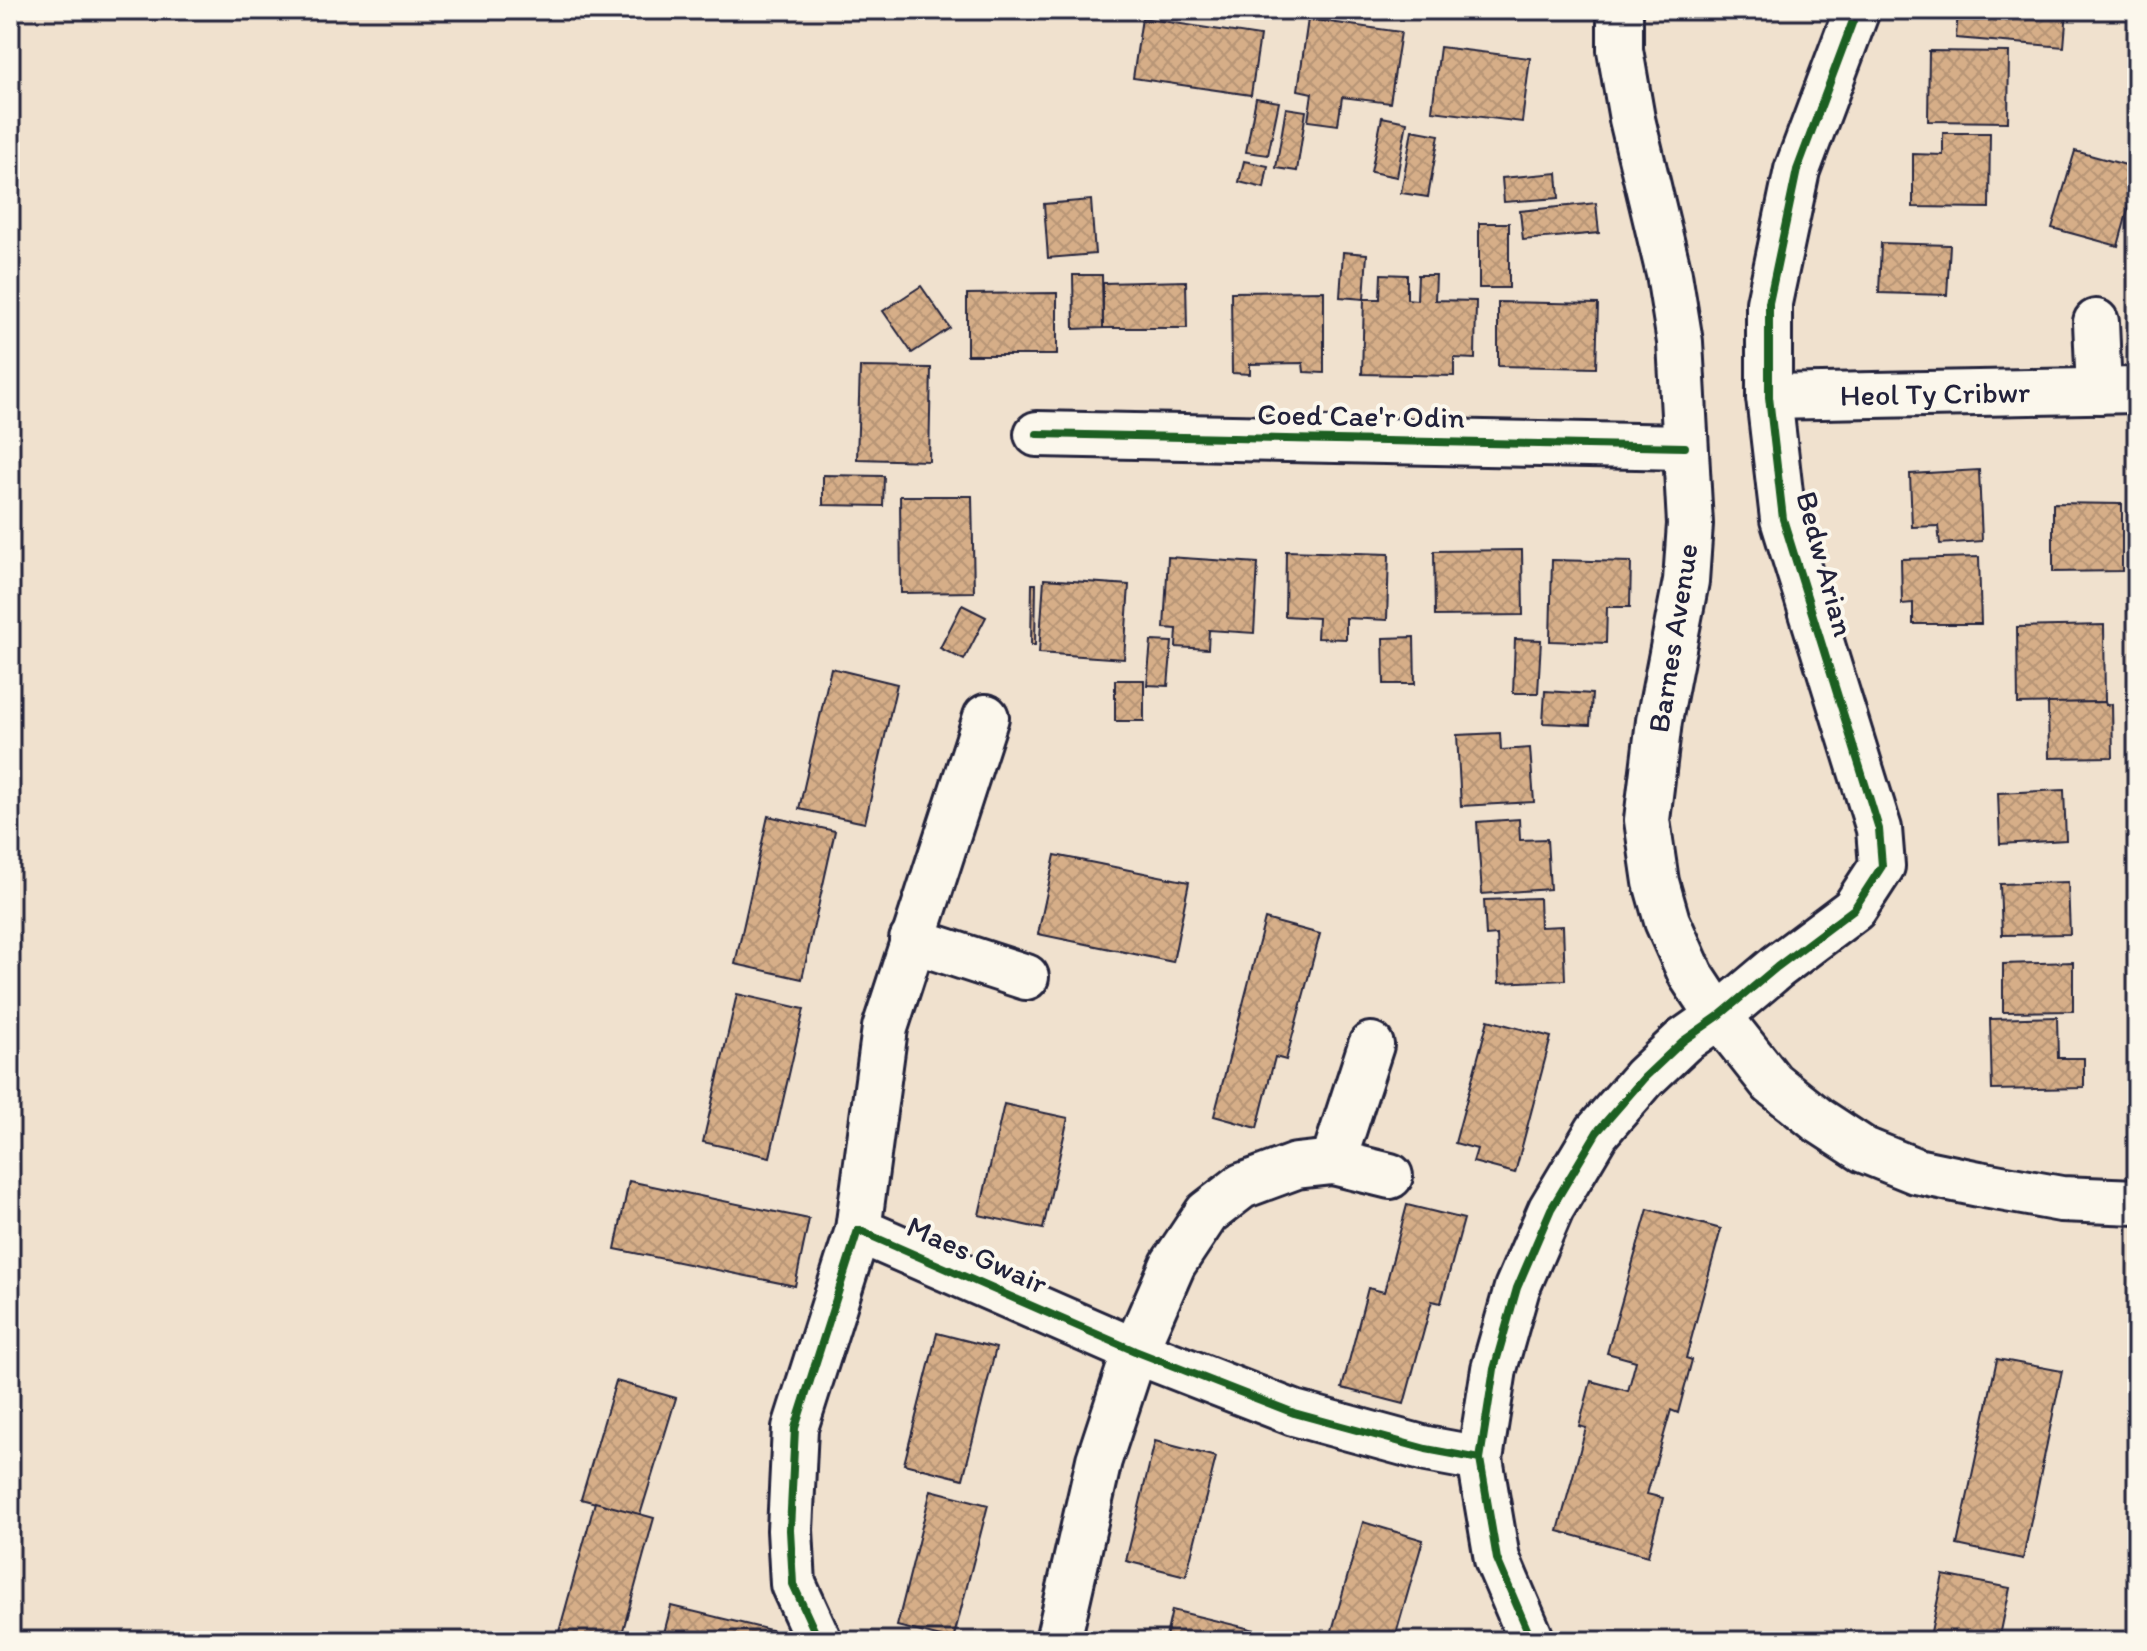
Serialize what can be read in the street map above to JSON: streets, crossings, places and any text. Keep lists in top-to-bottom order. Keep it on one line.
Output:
{"streets":{"street":["Heol Ty Cribwr","Coed Cae'r Odin","Bedw Arian","Barnes Avenue","Maes Gwair"]},"crossings":[["Heol Ty Cribwr","Bedw Arian"],["Coed Cae'r Odin","Barnes Avenue"],["Bedw Arian","Barnes Avenue"],["Bedw Arian","Maes Gwair"]]}
